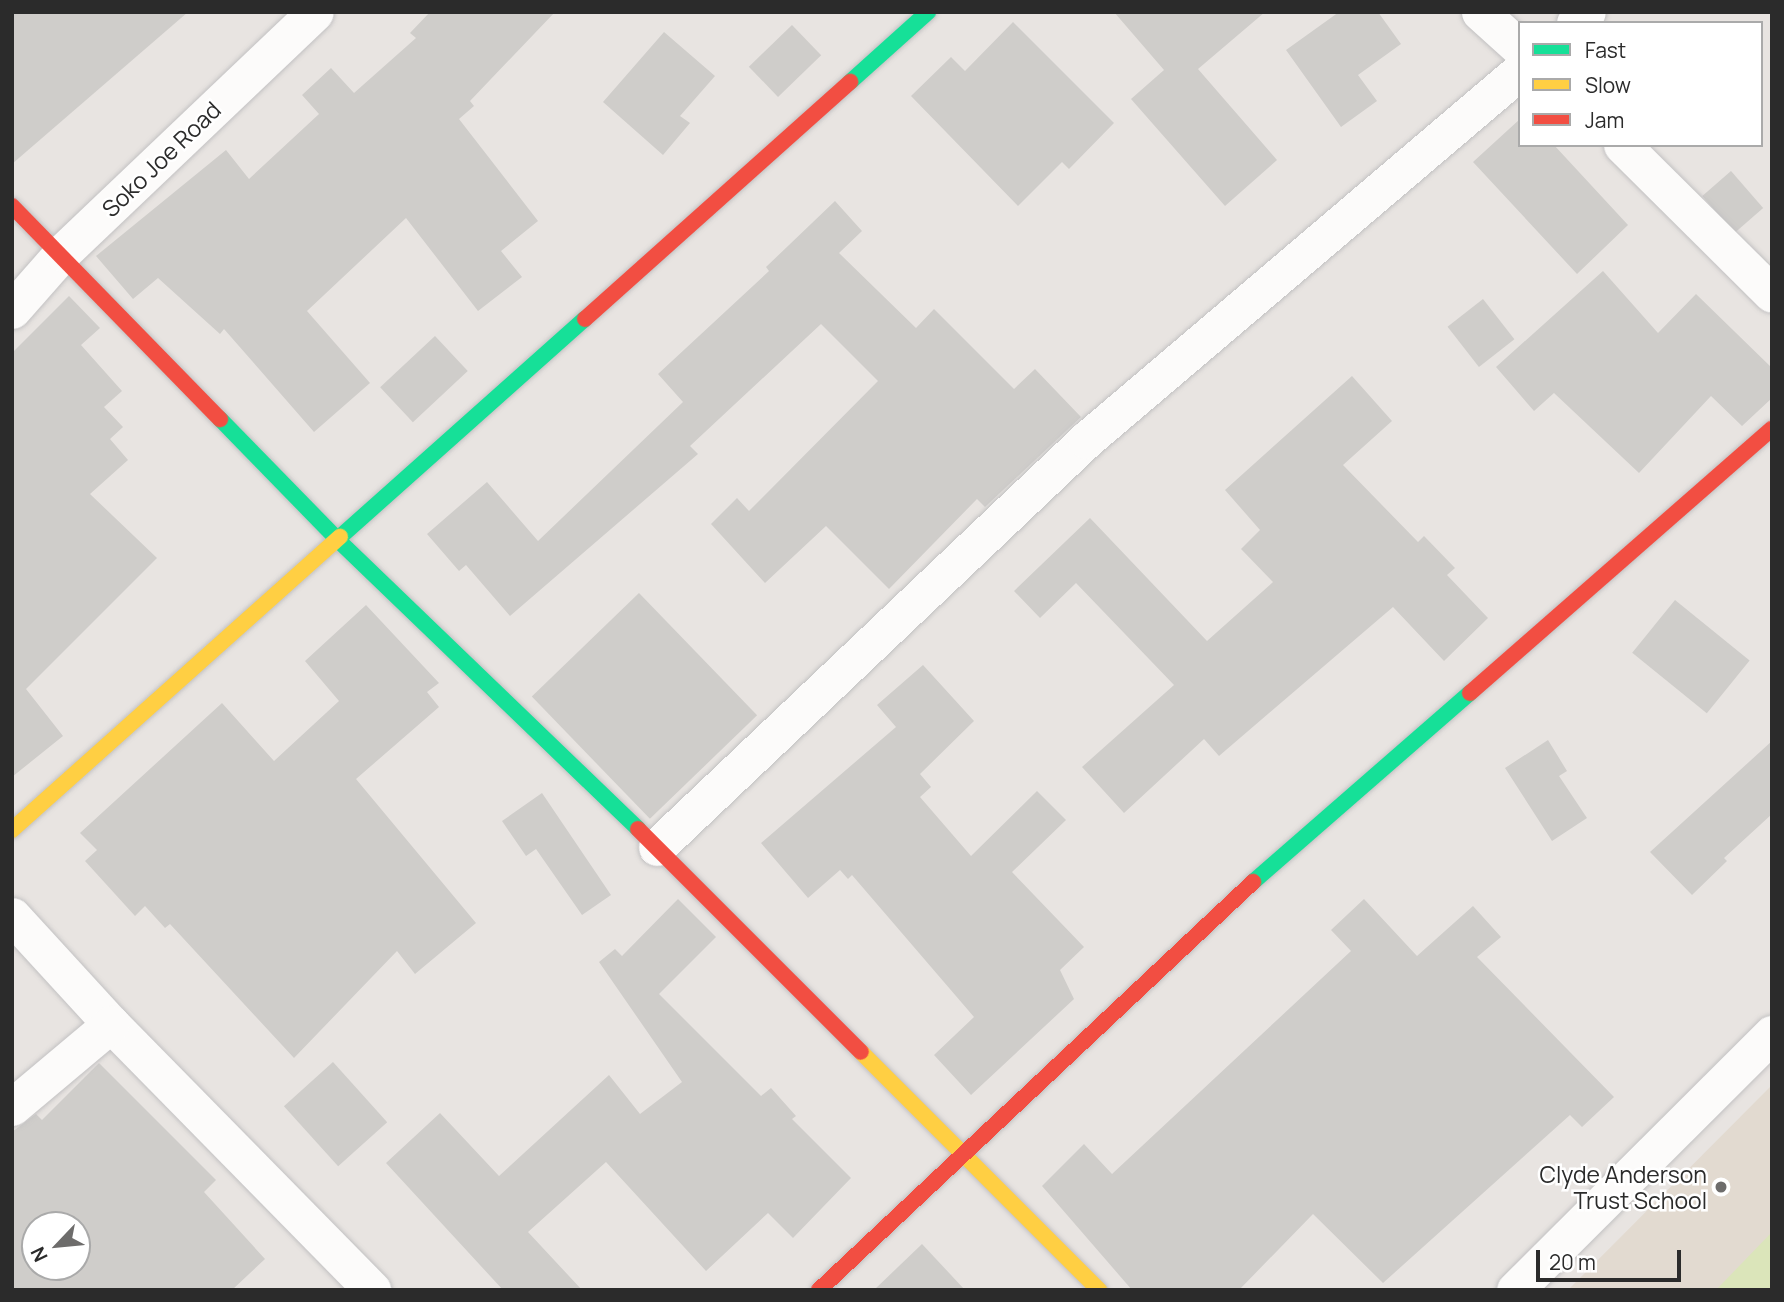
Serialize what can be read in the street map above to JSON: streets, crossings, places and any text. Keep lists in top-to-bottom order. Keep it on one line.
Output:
{"streets":{"street":["Soko Joe Road"]},"places":["Clyde Anderson Trust School"],"legend":["Fast","Slow","Jam"],"scale_bar":"20 m","north":"bottom left"}
